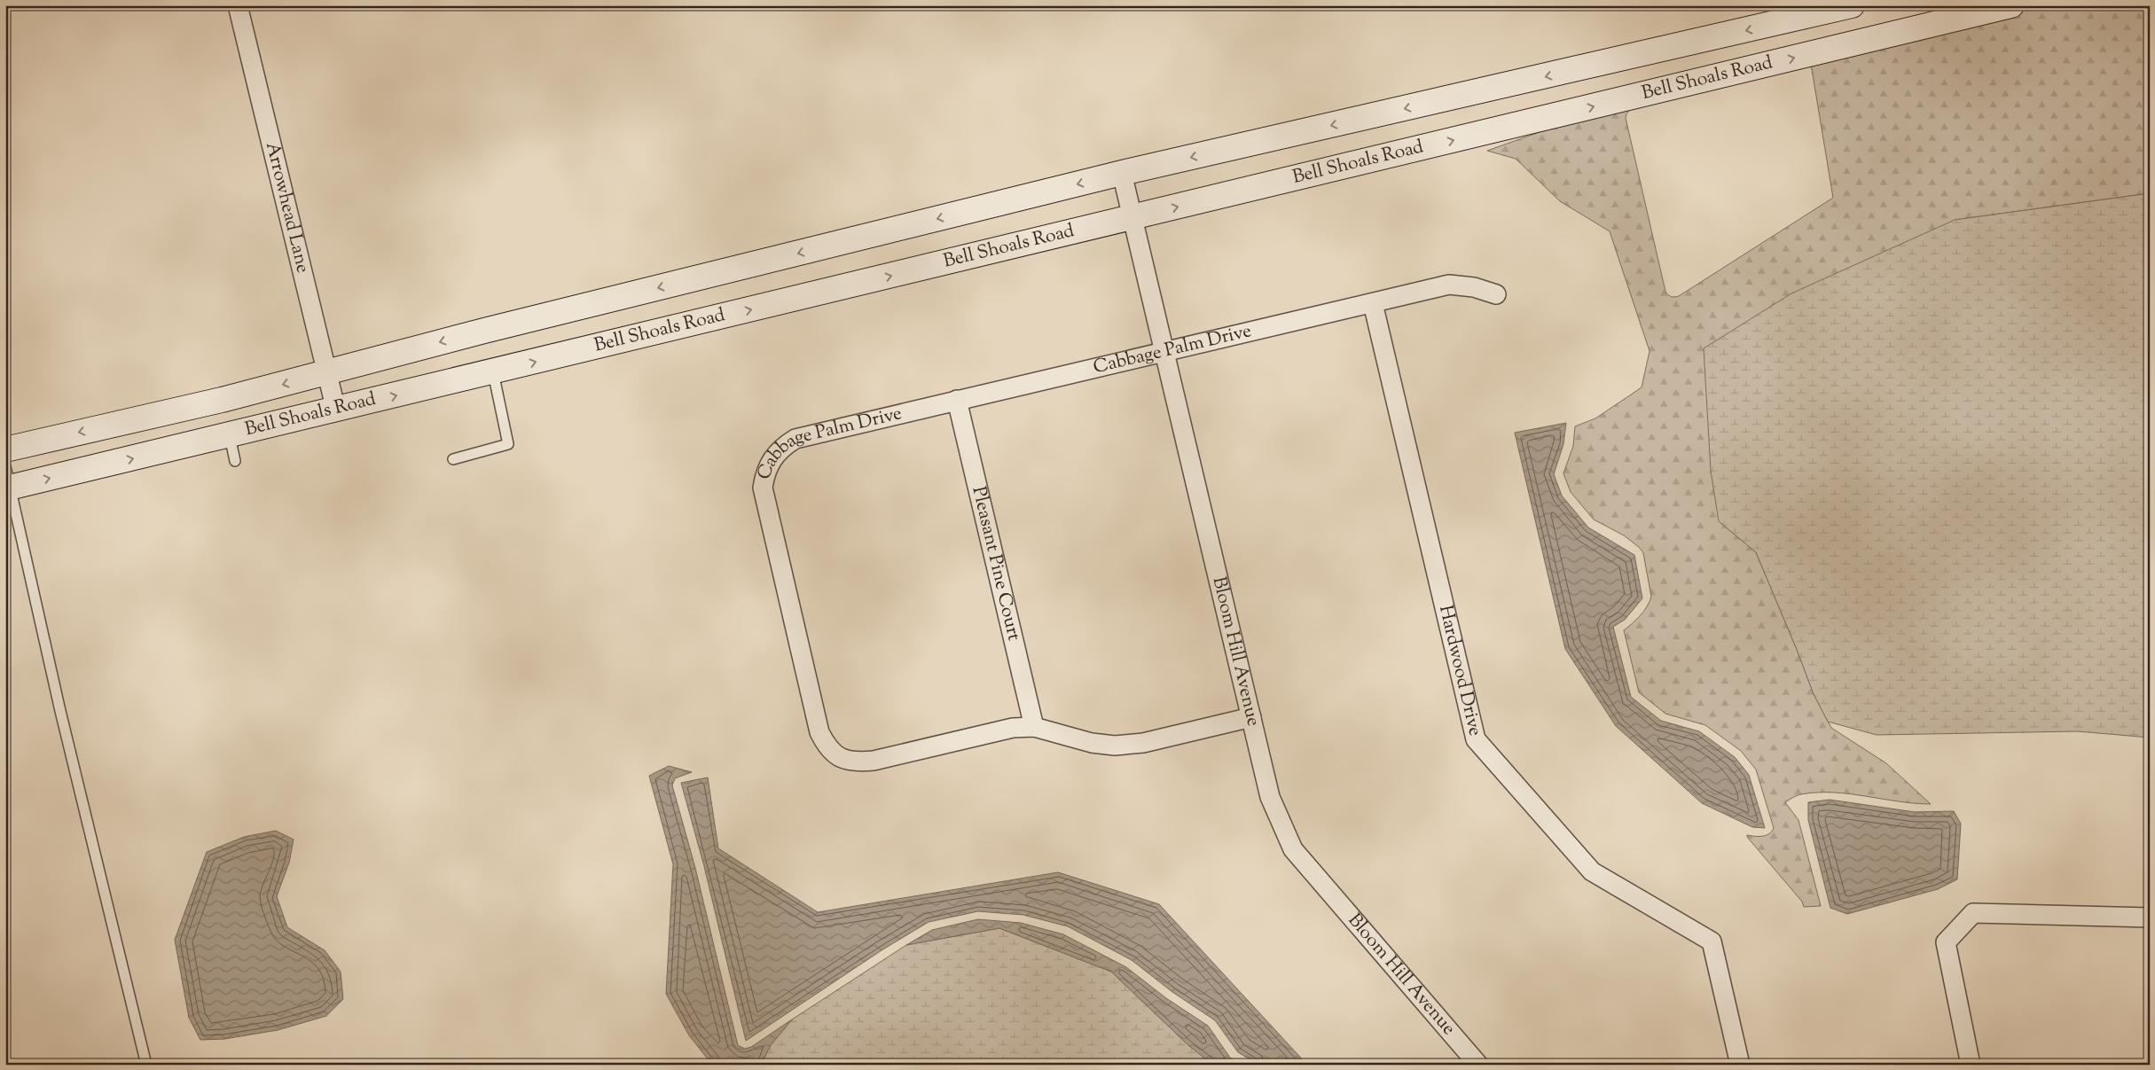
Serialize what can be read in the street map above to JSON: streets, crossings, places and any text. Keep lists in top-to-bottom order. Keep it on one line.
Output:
{"streets":{"main road":["Bell Shoals Road"],"street":["Arrowhead Lane","Cabbage Palm Drive","Pleasant Pine Court","Bloom Hill Avenue","Hardwood Drive"]},"crossings":[["Bell Shoals Road","Arrowhead Lane"],["Bell Shoals Road","Bloom Hill Avenue"],["Cabbage Palm Drive","Pleasant Pine Court"],["Cabbage Palm Drive","Bloom Hill Avenue"],["Cabbage Palm Drive","Hardwood Drive"]]}
